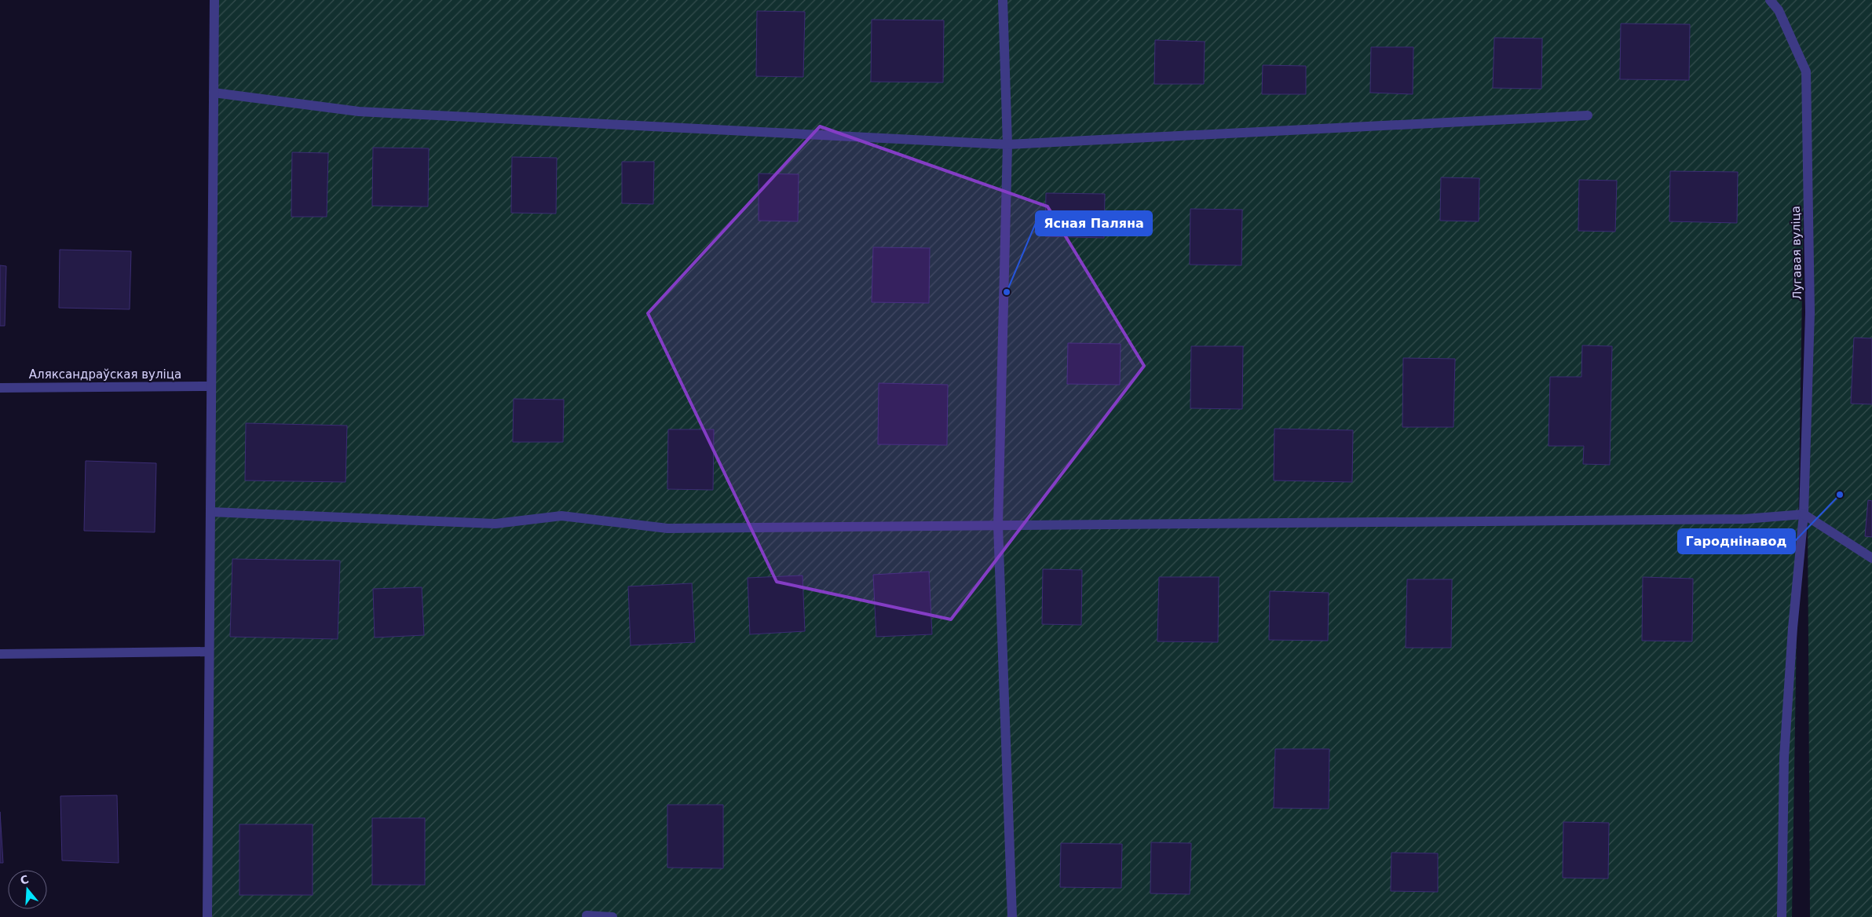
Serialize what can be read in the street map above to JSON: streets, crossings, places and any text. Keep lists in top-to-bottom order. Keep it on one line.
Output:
{"streets":{"street":["Лугавая вуліца","Аляксандраўская вуліца"]},"places":["Ясная Паляна","Гароднінавод"],"north":"top"}
